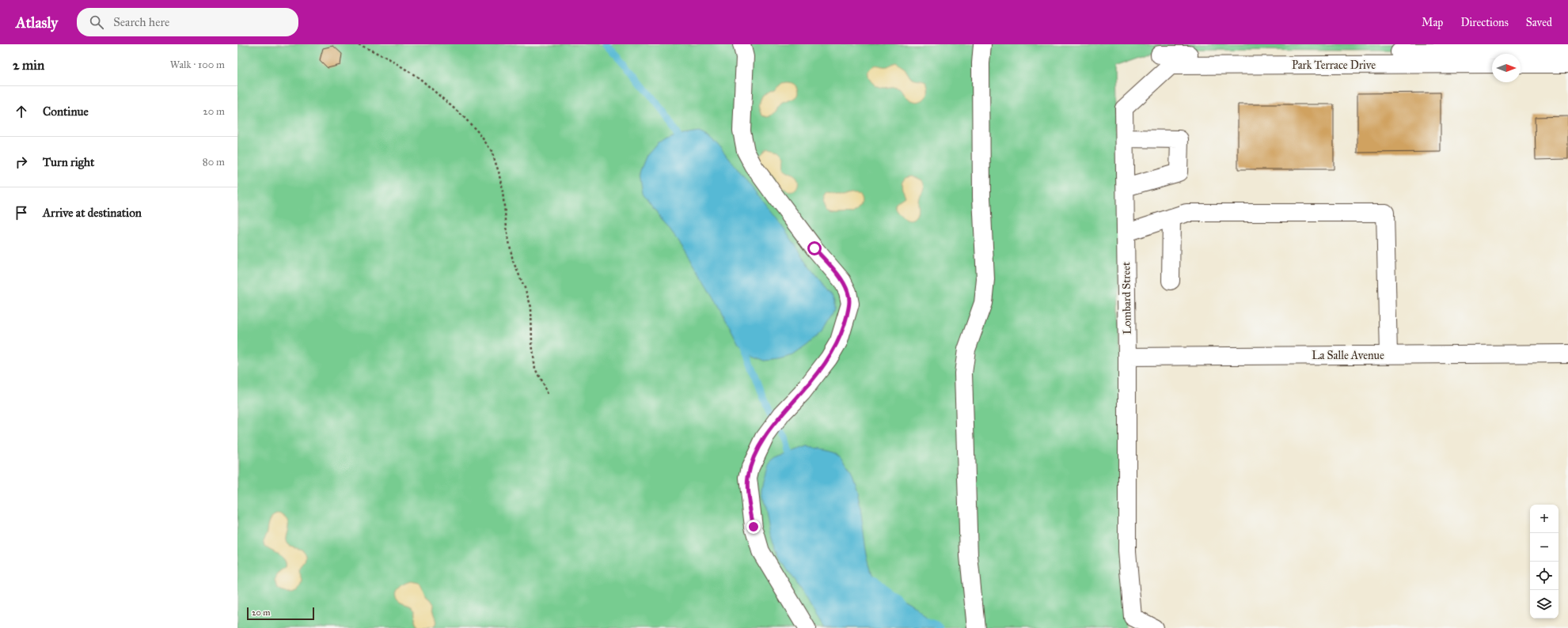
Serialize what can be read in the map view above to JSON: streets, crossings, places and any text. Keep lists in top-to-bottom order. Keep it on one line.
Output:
{"streets":{"street":["Park Terrace Drive","Lombard Street","La Salle Avenue"]},"crossings":[["Park Terrace Drive","Lombard Street"],["Lombard Street","La Salle Avenue"]],"scale_bar":"20 m","north":"right","page":{"header":"Atlasly","search":"Search here","nav":["Map","Directions","Saved"],"heading":["2 min","Walk · 100 m"],"list":[["Continue","20 m"],["Turn right","80 m"],"Arrive at destination"],"map_buttons":["+","−"],"scale":"20 m"}}
